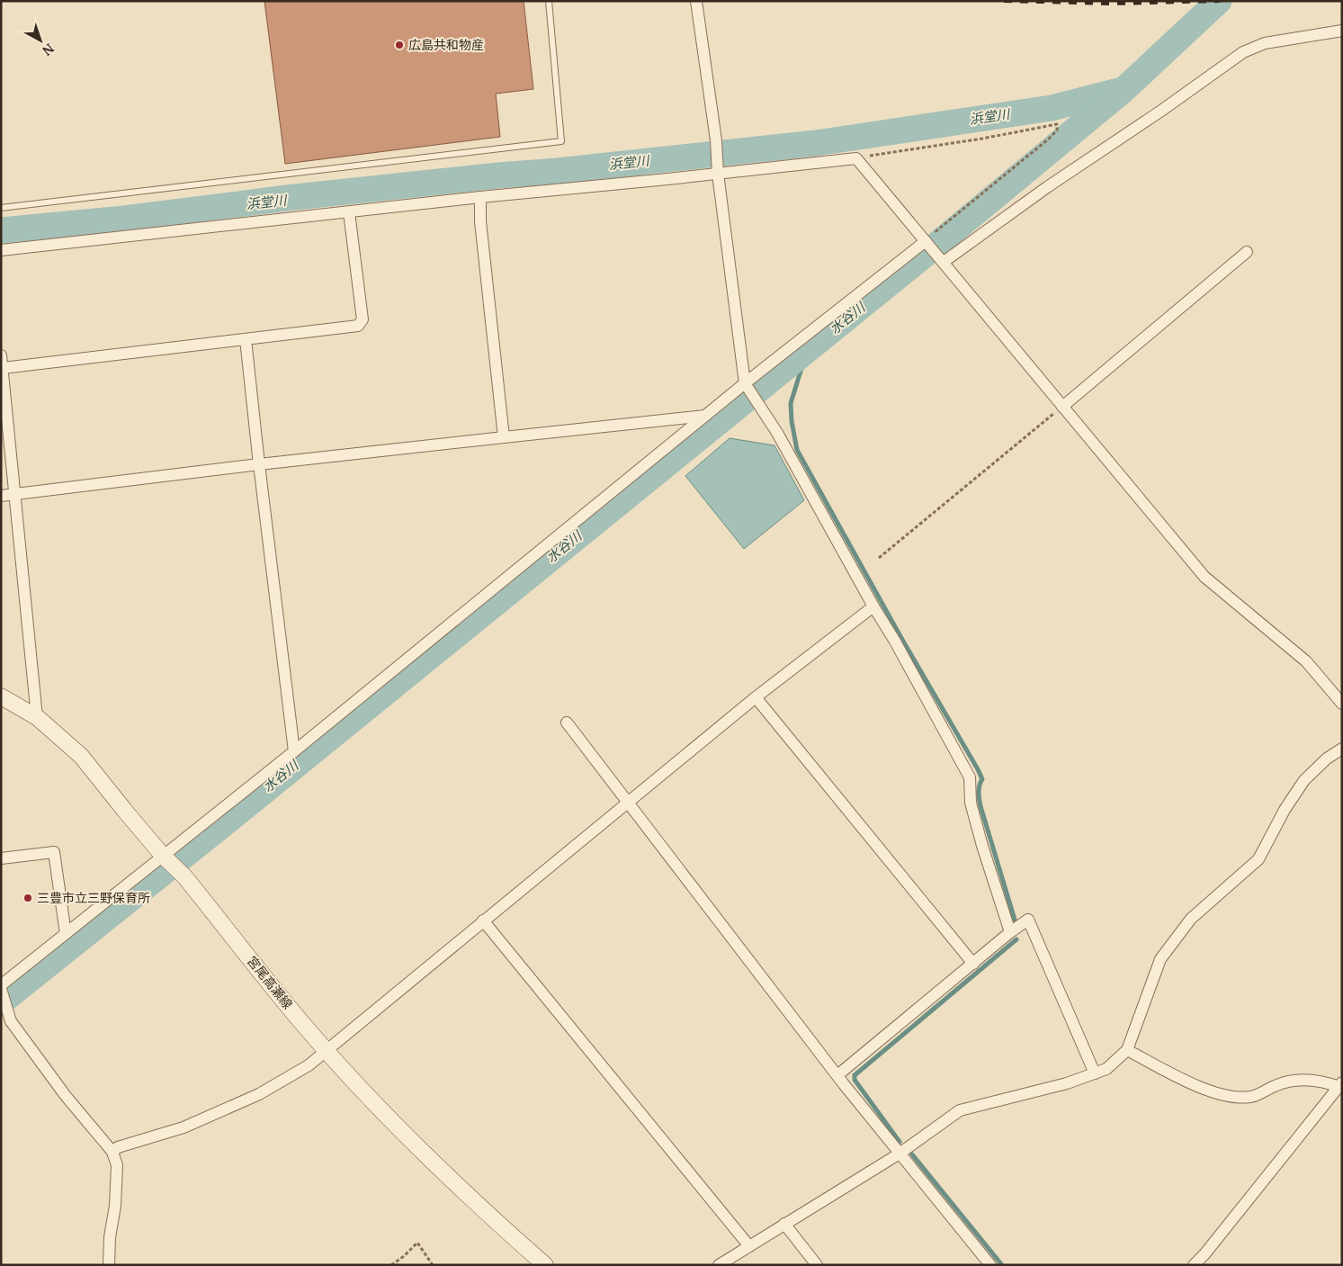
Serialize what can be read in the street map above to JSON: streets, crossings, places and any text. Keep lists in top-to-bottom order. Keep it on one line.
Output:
{"streets":{"main road":["宮尾高瀬線"]},"water":["浜堂川","水谷川"],"places":["広島共和物産","三豊市立三野保育所"],"north":"bottom right"}
